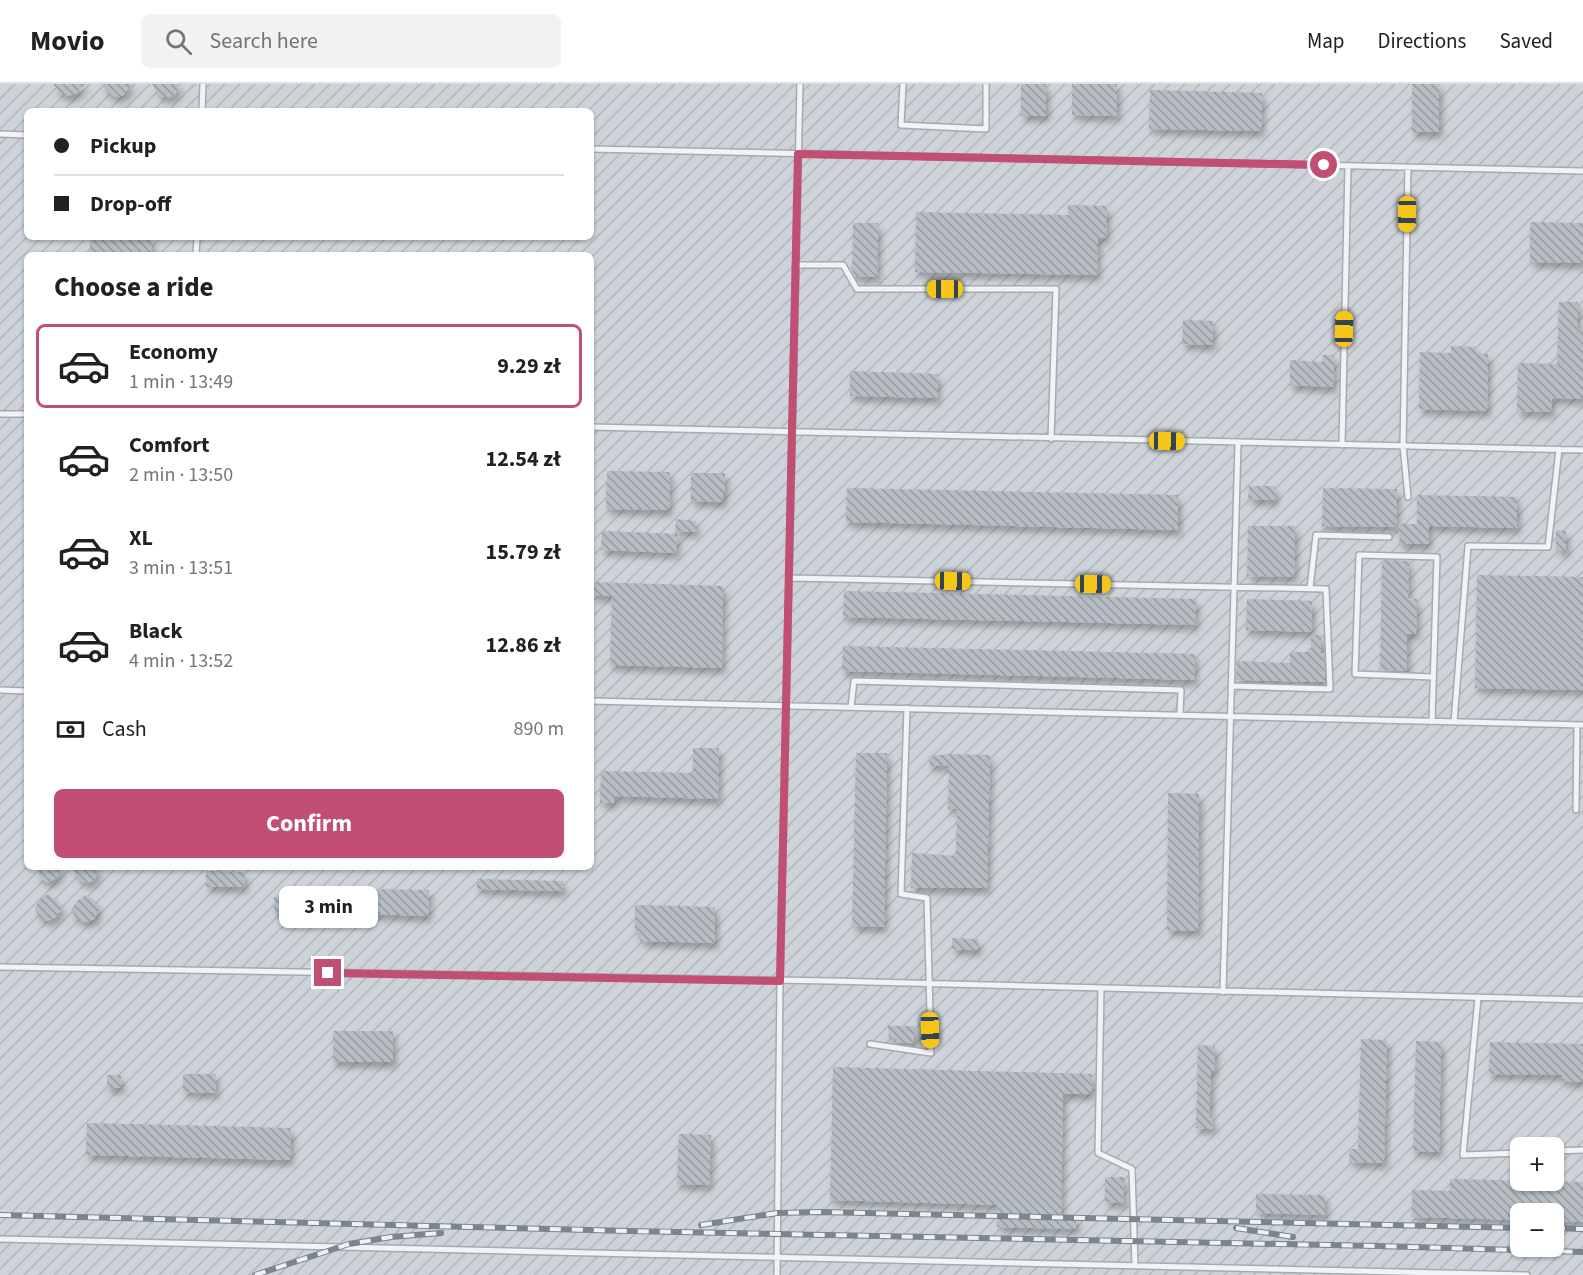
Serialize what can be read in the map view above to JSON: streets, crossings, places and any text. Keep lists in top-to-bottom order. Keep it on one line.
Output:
{"page":{"header":"Movio","search":"Search here","nav":["Map","Directions","Saved"],"banner":["Pickup","Drop-off"],"heading":"Choose a ride","list":[{"name":"Economy","note":"1 min · 13:49","value":"9.29 zł"},{"name":"Comfort","note":"2 min · 13:50","value":"12.54 zł"},{"name":"XL","note":"3 min · 13:51","value":"15.79 zł"},{"name":"Black","note":"4 min · 13:52","value":"12.86 zł"}],"pay":["Cash","890 m"],"buttons":"Confirm","bubble":"3 min","map_buttons":["+","−"]}}
